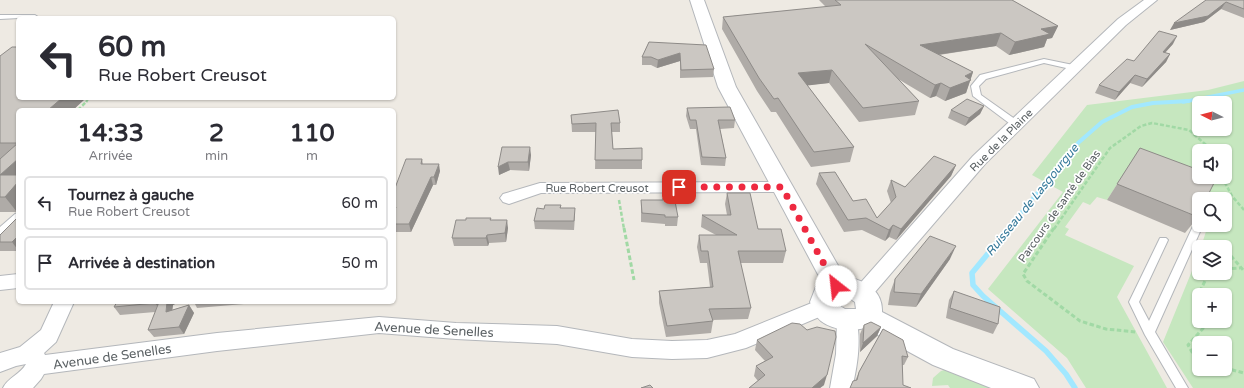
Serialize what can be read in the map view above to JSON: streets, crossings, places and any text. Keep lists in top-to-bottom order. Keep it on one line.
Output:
{"streets":{"street":["Rue de la Plaine","Rue Robert Creusot","Avenue de Senelles"],"path":["Parcours de santé de Bias"]},"water":["Ruisseau de Lasgourgue"],"north":"left","page":{"turn":["60 m","Rue Robert Creusot"],"map_buttons":["+","−"],"eta":["14:33","Arrivée","2","min","110","m"],"list":[{"name":"Tournez à gauche","note":"Rue Robert Creusot","value":"60 m"},{"name":"Arrivée à destination","value":"50 m"}]}}
